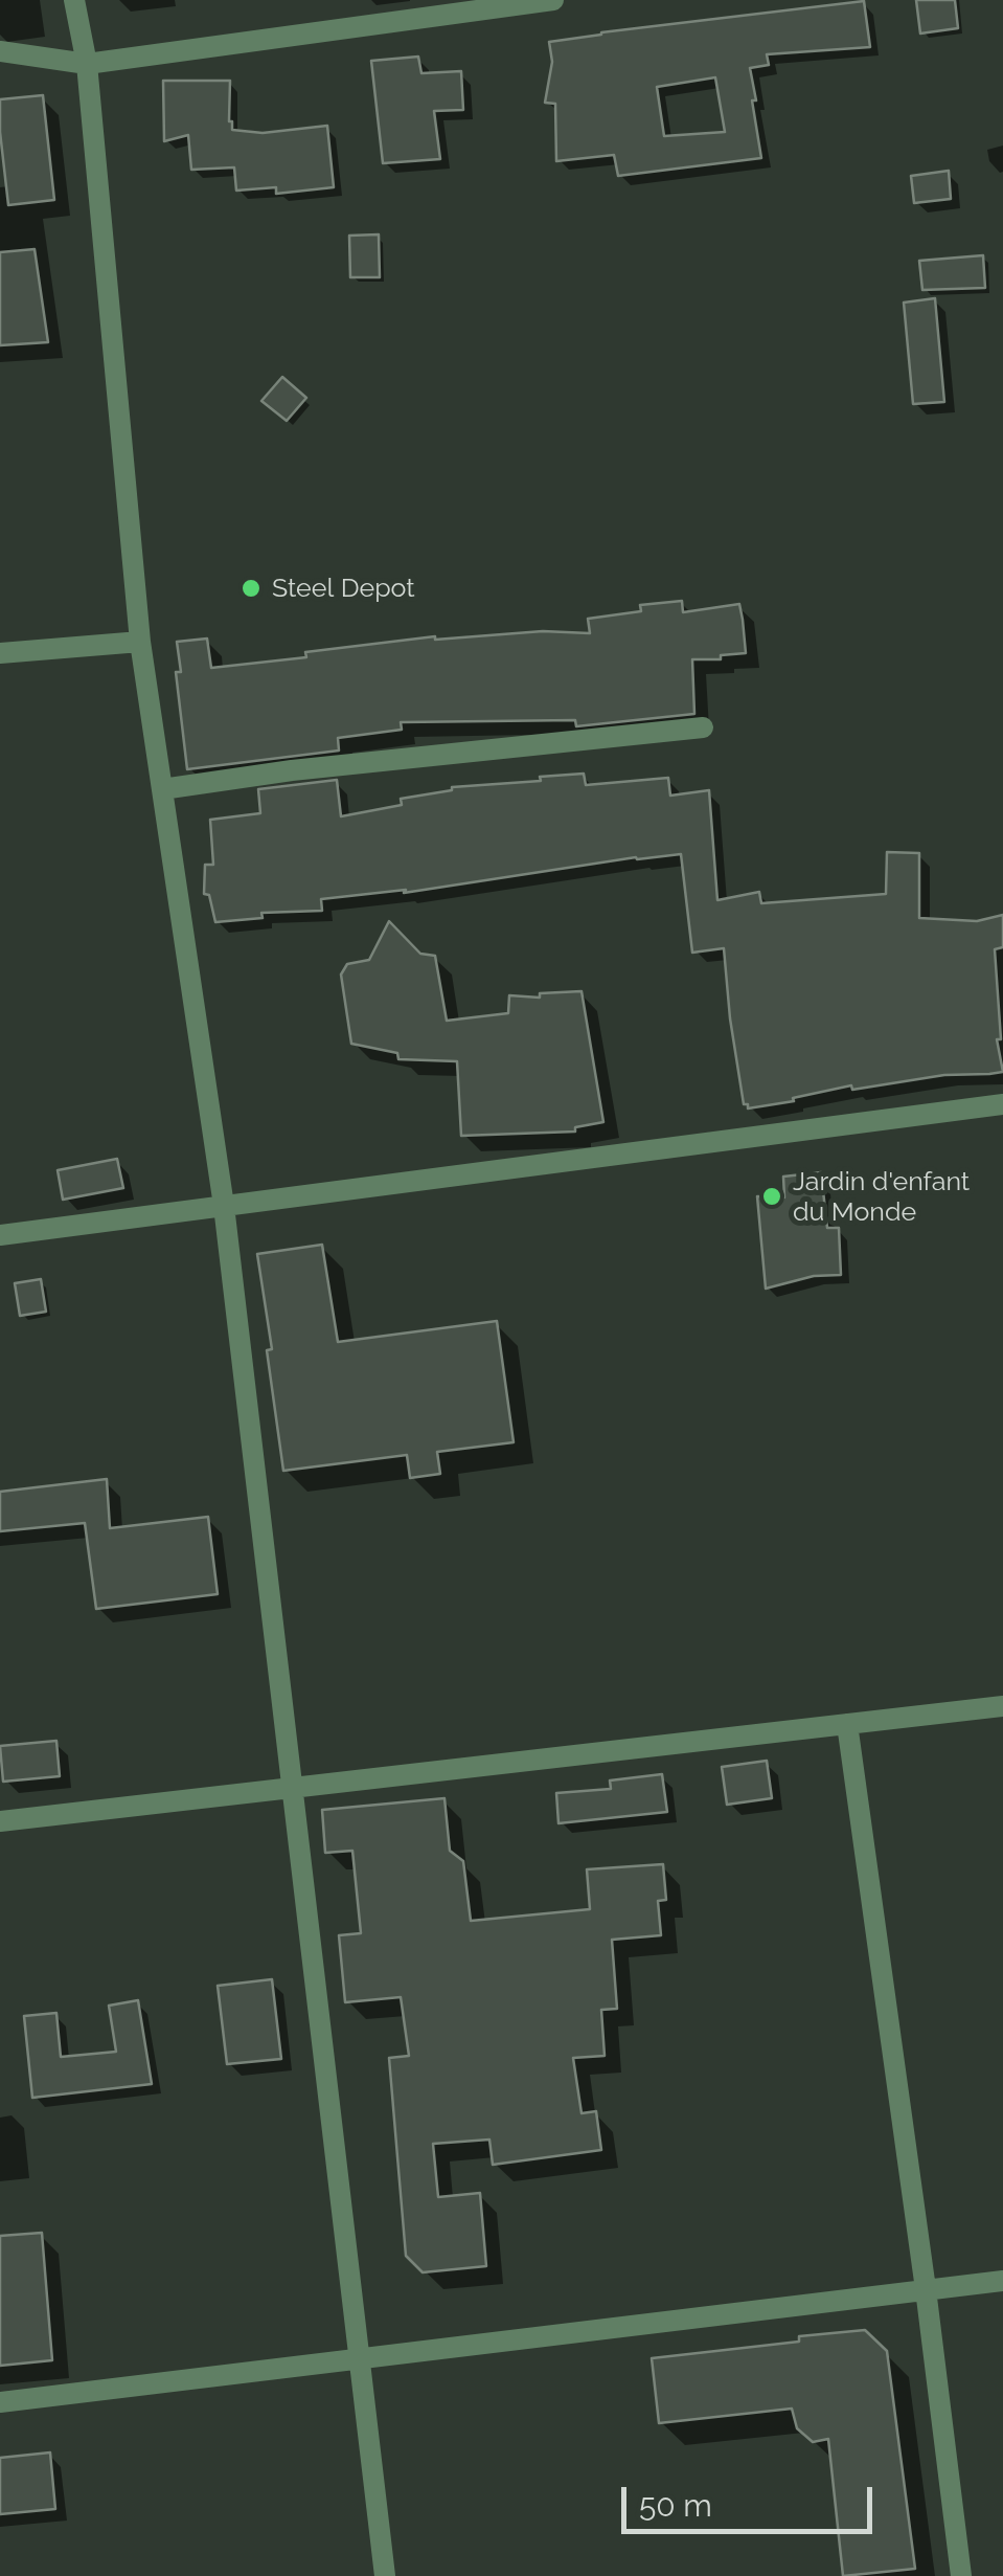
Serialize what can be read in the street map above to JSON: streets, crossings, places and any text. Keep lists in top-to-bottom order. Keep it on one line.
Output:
{"places":["Steel Depot","Jardin d'enfant du Monde"],"scale_bar":"50 m"}
